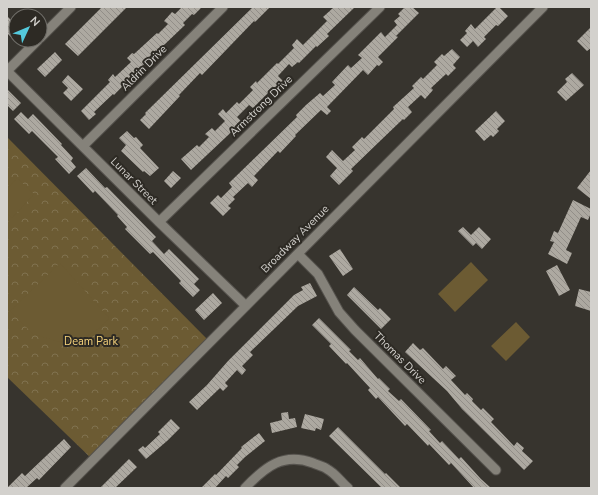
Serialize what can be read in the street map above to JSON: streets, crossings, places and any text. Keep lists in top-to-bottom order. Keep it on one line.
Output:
{"streets":{"street":["Aldrin Drive","Armstrong Drive","Lunar Street","Broadway Avenue","Thomas Drive"]},"crossings":[["Aldrin Drive","Lunar Street"],["Armstrong Drive","Lunar Street"],["Lunar Street","Broadway Avenue"],["Broadway Avenue","Thomas Drive"]],"parks":["Deam Park"],"north":"top right"}
